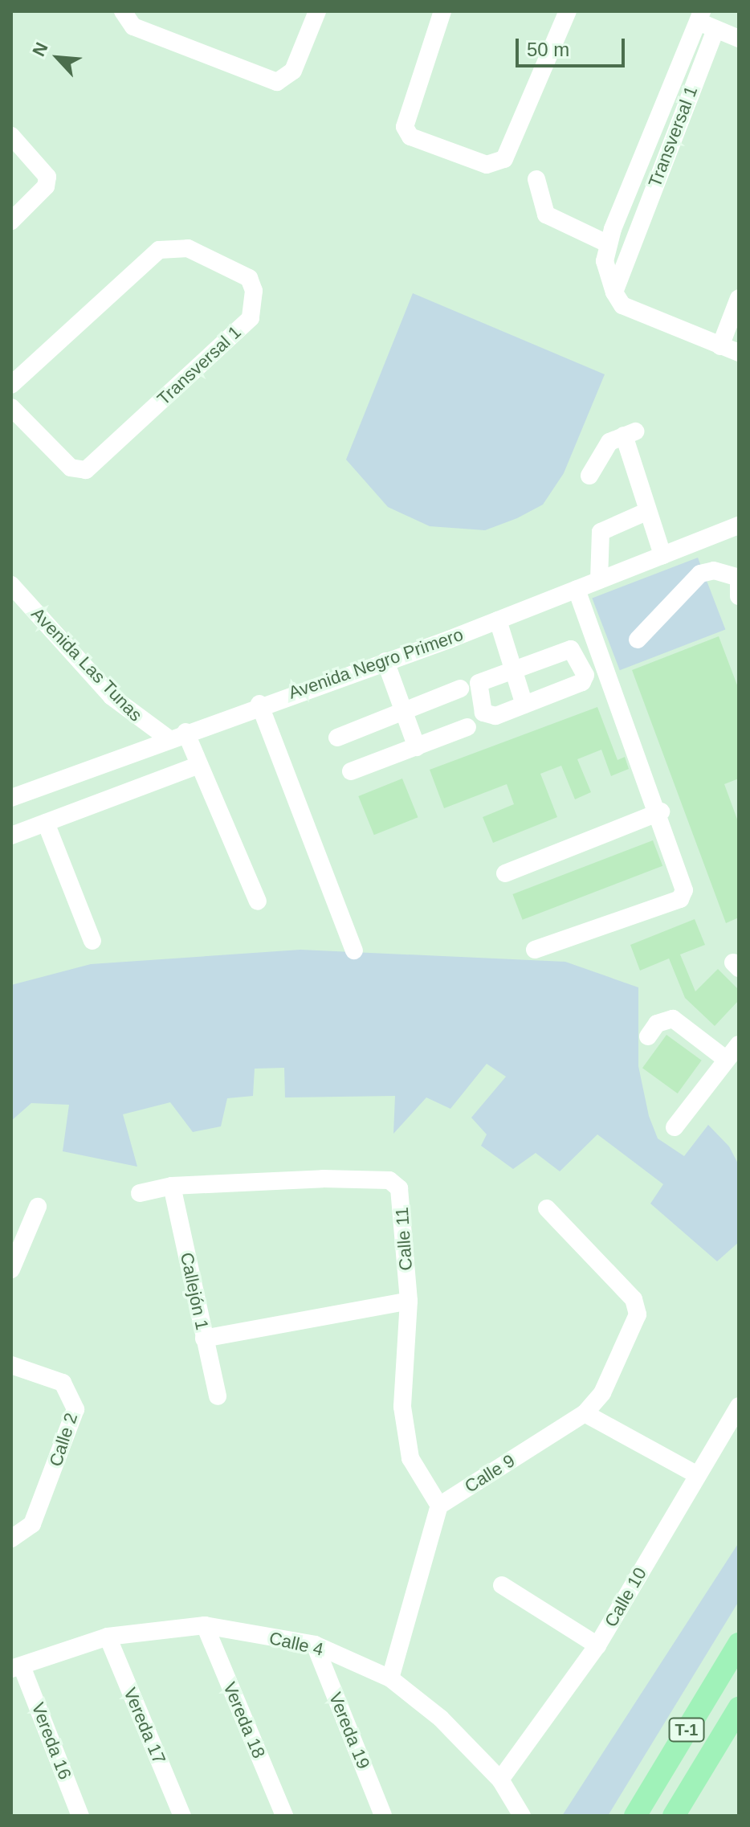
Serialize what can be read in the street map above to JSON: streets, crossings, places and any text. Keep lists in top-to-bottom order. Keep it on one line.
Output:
{"streets":{"main road":["T-1"],"street":["Transversal 1","Avenida Negro Primero","Avenida Las Tunas","Calle 11","Callejón 1","Calle 2","Calle 9","Calle 10","Calle 4","Vereda 18","Vereda 17","Vereda 19","Vereda 16"]},"crossings":[["Avenida Negro Primero","Avenida Las Tunas"],["Calle 11","Callejón 1"],["Calle 11","Calle 9"],["Calle 10","Calle 4"],["Calle 4","Vereda 18"],["Calle 4","Vereda 17"],["Calle 4","Vereda 19"],["Calle 4","Vereda 16"]],"scale_bar":"50 m","north":"top left"}
